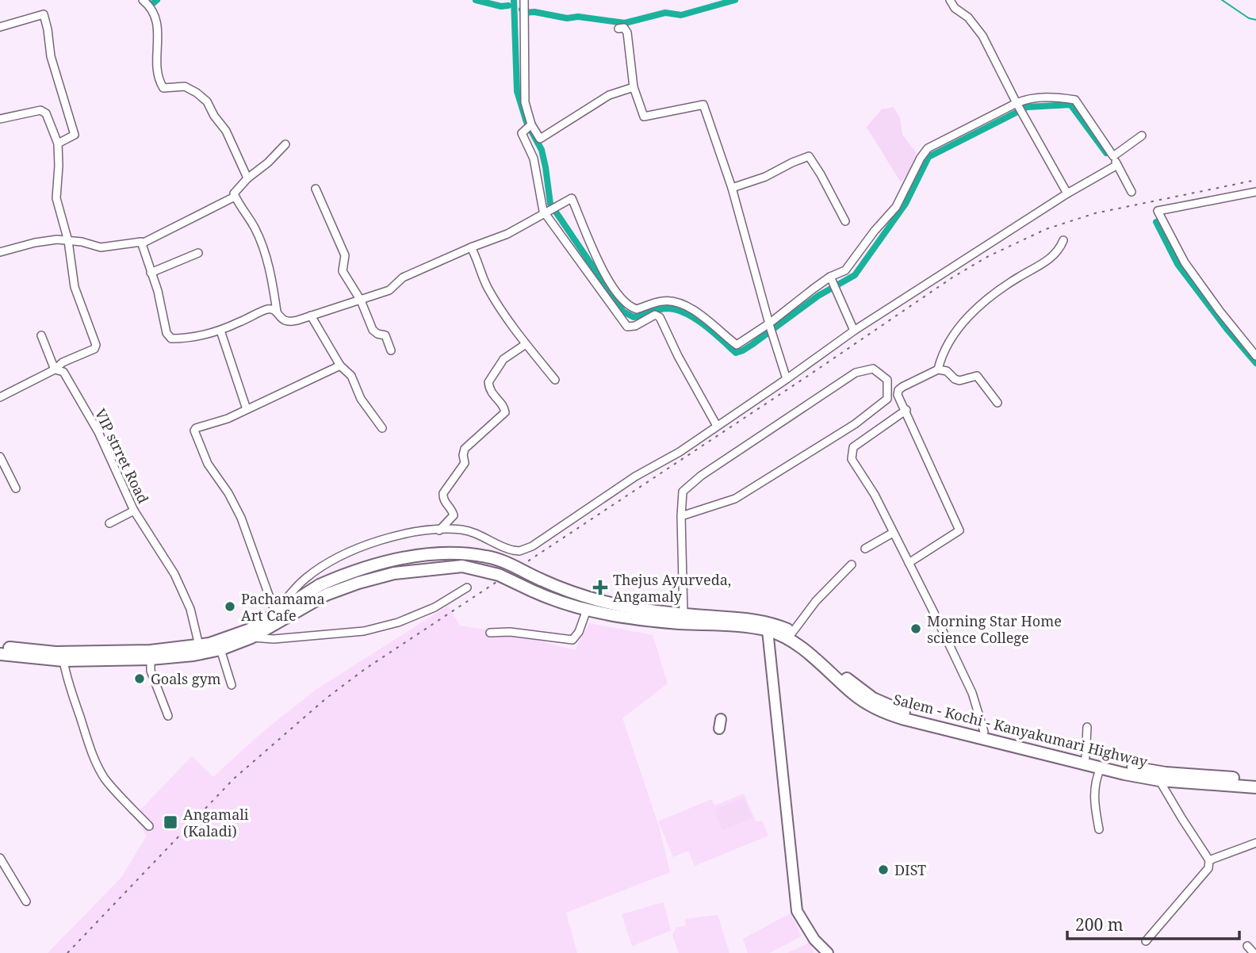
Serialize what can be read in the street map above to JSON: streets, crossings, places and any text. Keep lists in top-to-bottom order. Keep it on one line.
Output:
{"streets":{"highway":["Salem - Kochi - Kanyakumari Highway"],"street":["VIP strret Road"]},"crossings":[["VIP strret Road","Salem - Kochi - Kanyakumari Highway"]],"places":{"health":["Thejus Ayurveda, Angamaly"],"other":["Pachamama Art Cafe","Morning Star Home science College","Goals gym","DIST"],"transit":["Angamali (Kaladi)"]},"scale_bar":"200 m"}
